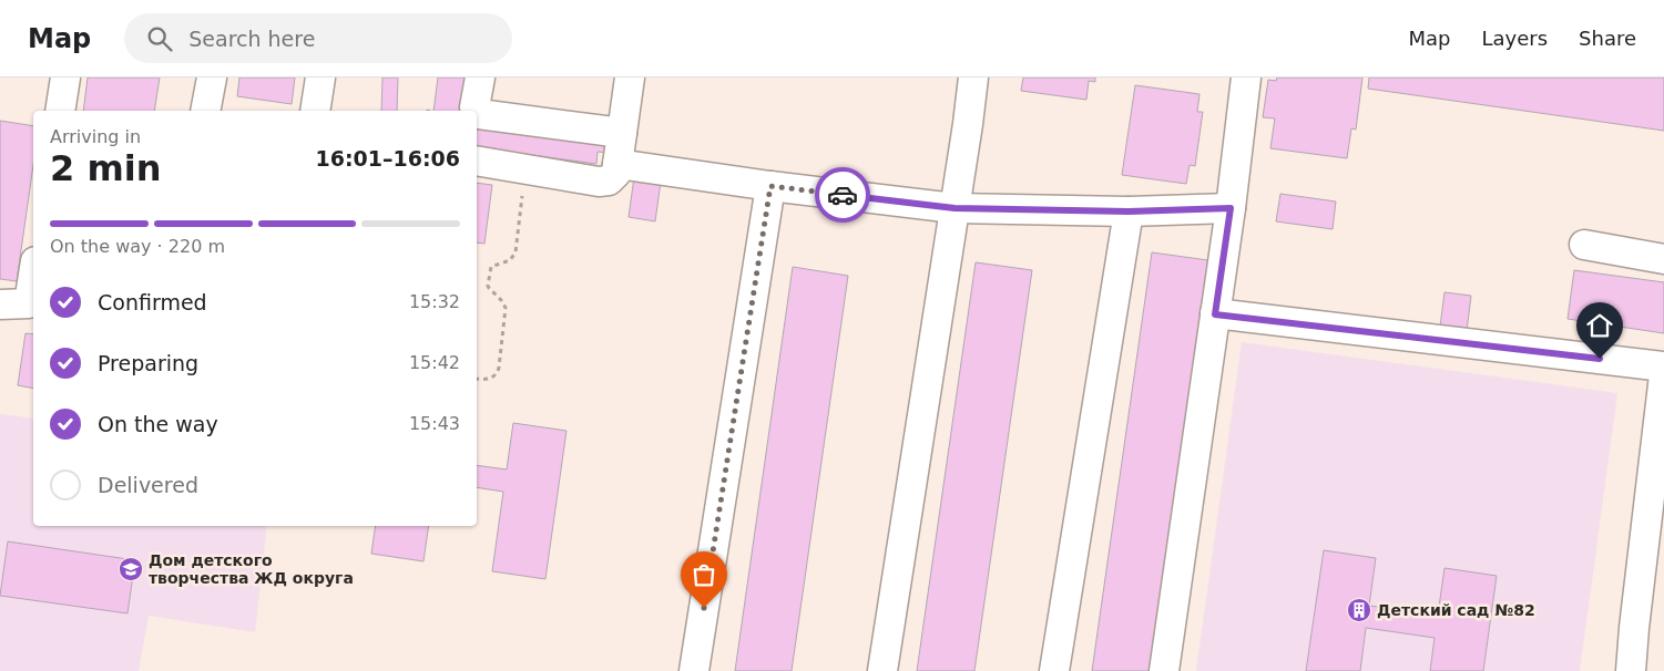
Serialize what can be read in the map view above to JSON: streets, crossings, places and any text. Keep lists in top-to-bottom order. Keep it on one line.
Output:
{"places":{"school or university":["Дом детского творчества ЖД округа"],"building":["Детский сад №82"]},"page":{"header":"Map","search":"Search here","nav":["Map","Layers","Share"],"heading":["2 min","Arriving in","16:01–16:06"],"bar":"On the way · 220 m","list":[["Confirmed","15:32"],["Preparing","15:42"],["On the way","15:43"],"Delivered"]}}
